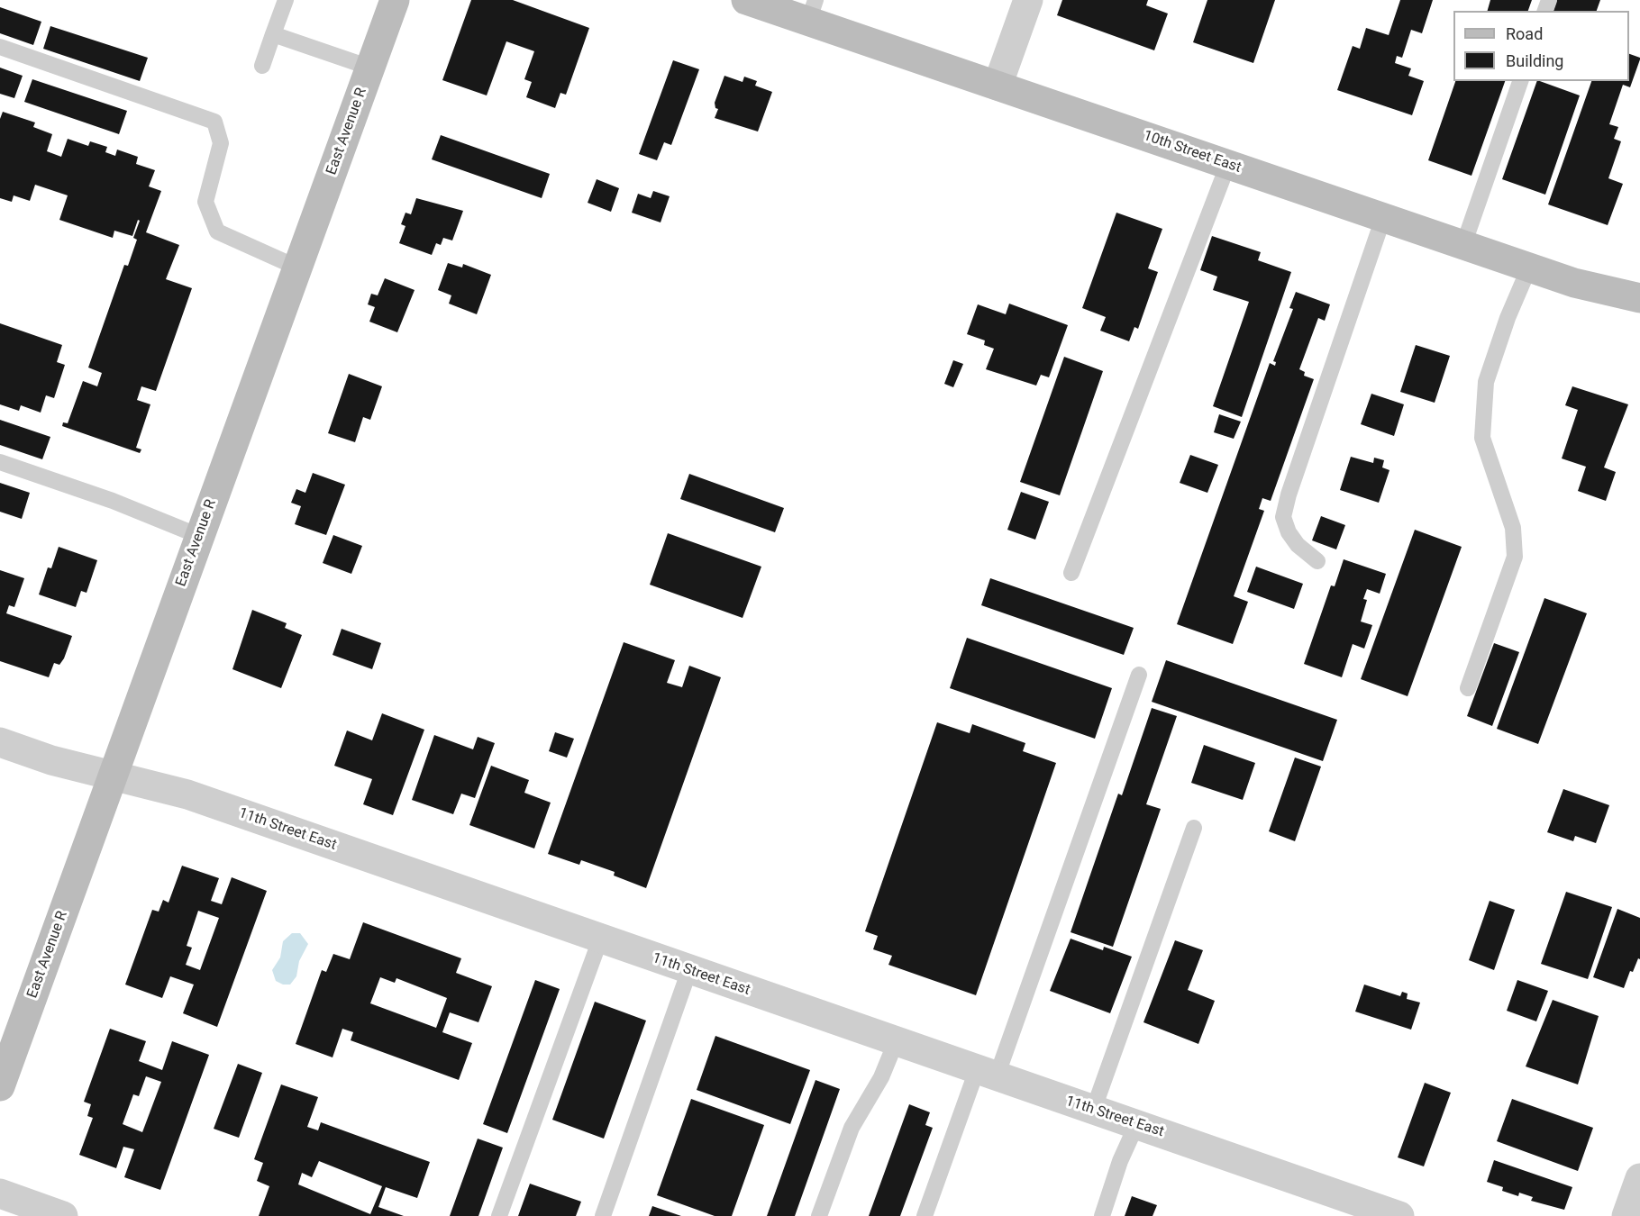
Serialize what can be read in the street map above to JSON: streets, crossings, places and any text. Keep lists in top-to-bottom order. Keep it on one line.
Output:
{"streets":{"main road":["East Avenue R","10th Street East"],"street":["11th Street East"]},"crossings":[["East Avenue R","11th Street East"]],"legend":["Road","Building"]}
